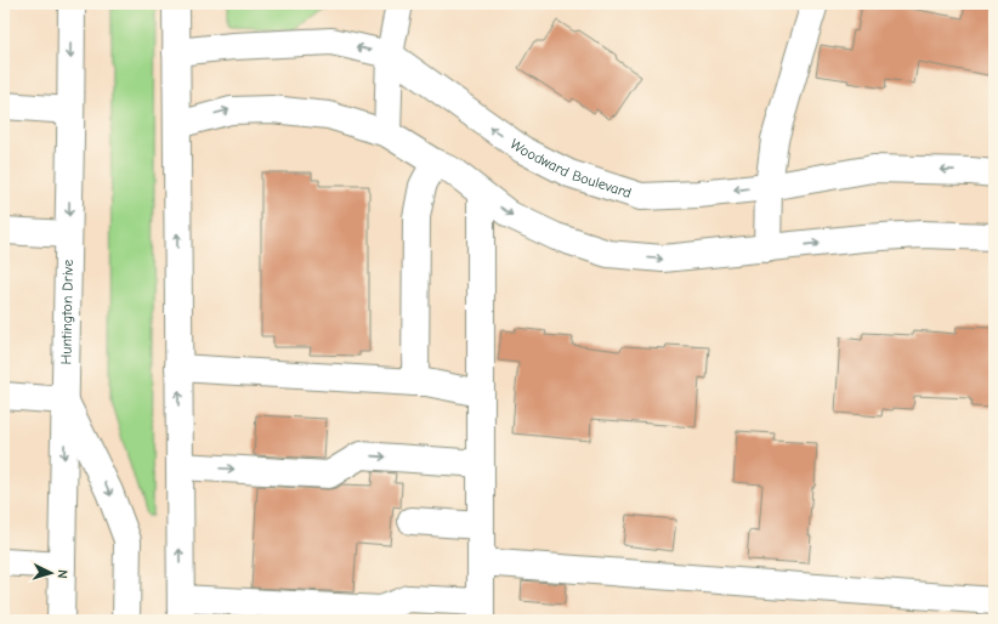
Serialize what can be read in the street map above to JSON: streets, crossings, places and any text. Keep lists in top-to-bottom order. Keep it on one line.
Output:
{"streets":{"street":["Woodward Boulevard","Huntington Drive"]},"north":"right"}
